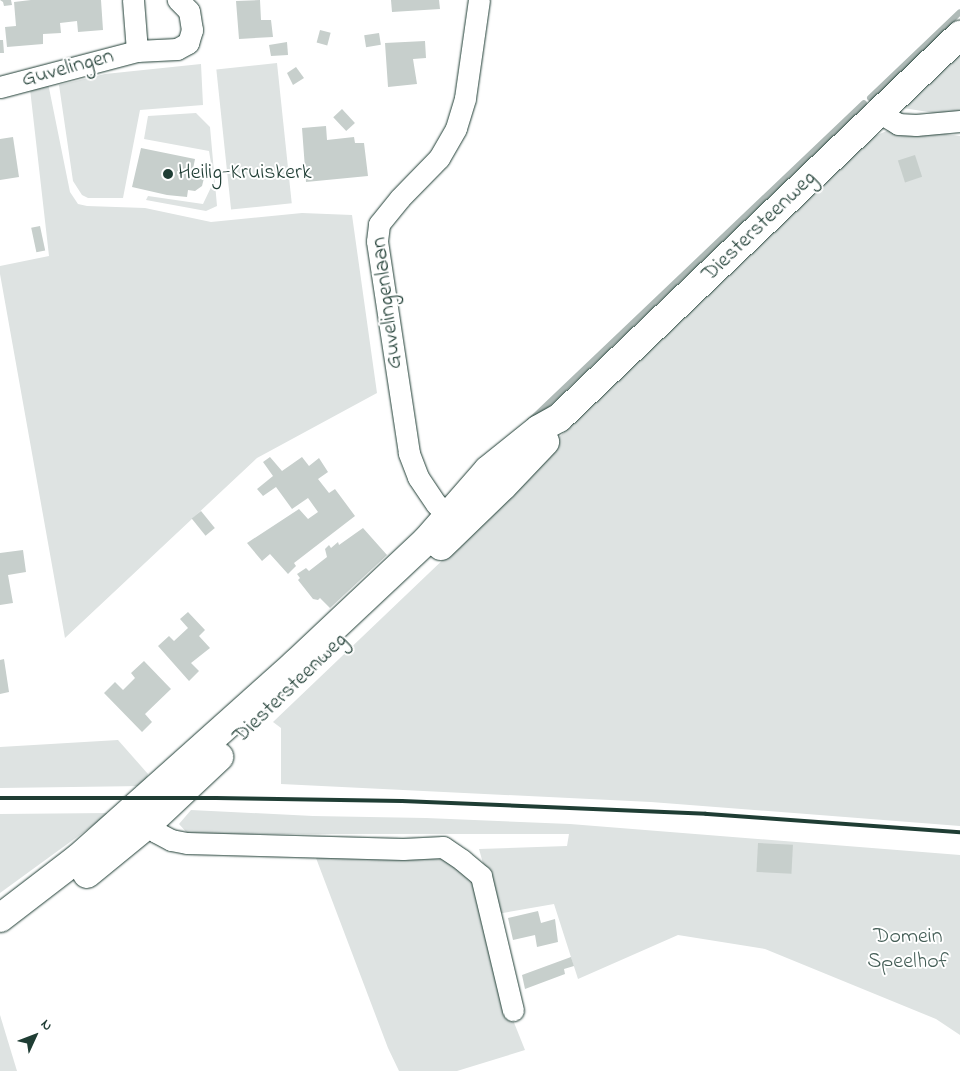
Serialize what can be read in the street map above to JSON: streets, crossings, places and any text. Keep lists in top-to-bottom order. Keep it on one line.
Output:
{"streets":{"main road":["Diestersteenweg"],"street":["Guvelingen","Guvelingenlaan"]},"crossings":[["Diestersteenweg","Guvelingenlaan"]],"parks":["Domein Speelhof"],"places":["Heilig-Kruiskerk"],"north":"top right"}
